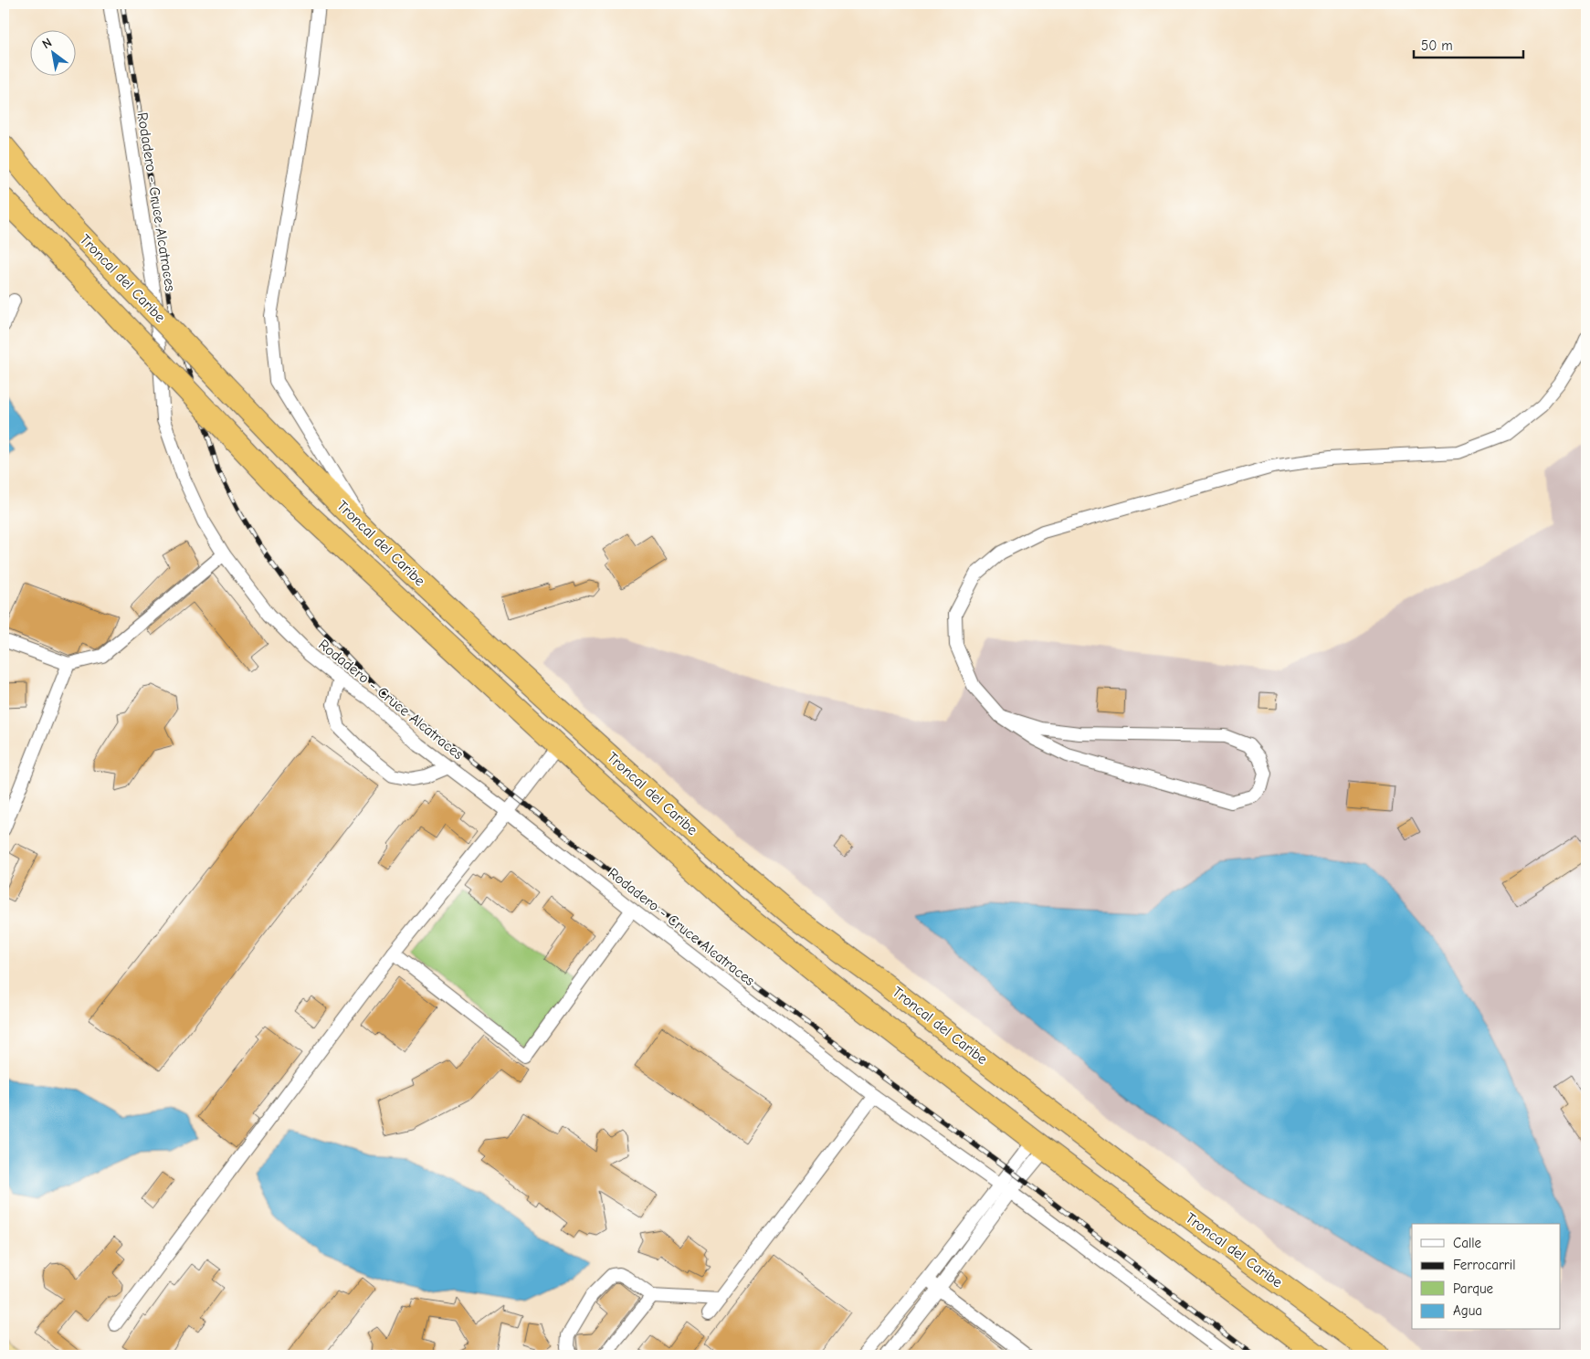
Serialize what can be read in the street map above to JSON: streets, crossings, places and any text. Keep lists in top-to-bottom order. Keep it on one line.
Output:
{"streets":{"highway":["Troncal del Caribe"],"street":["Rodadero - Cruce Alcatraces"]},"legend":["Calle","Ferrocarril","Parque","Agua"],"scale_bar":"50 m","north":"top left"}
